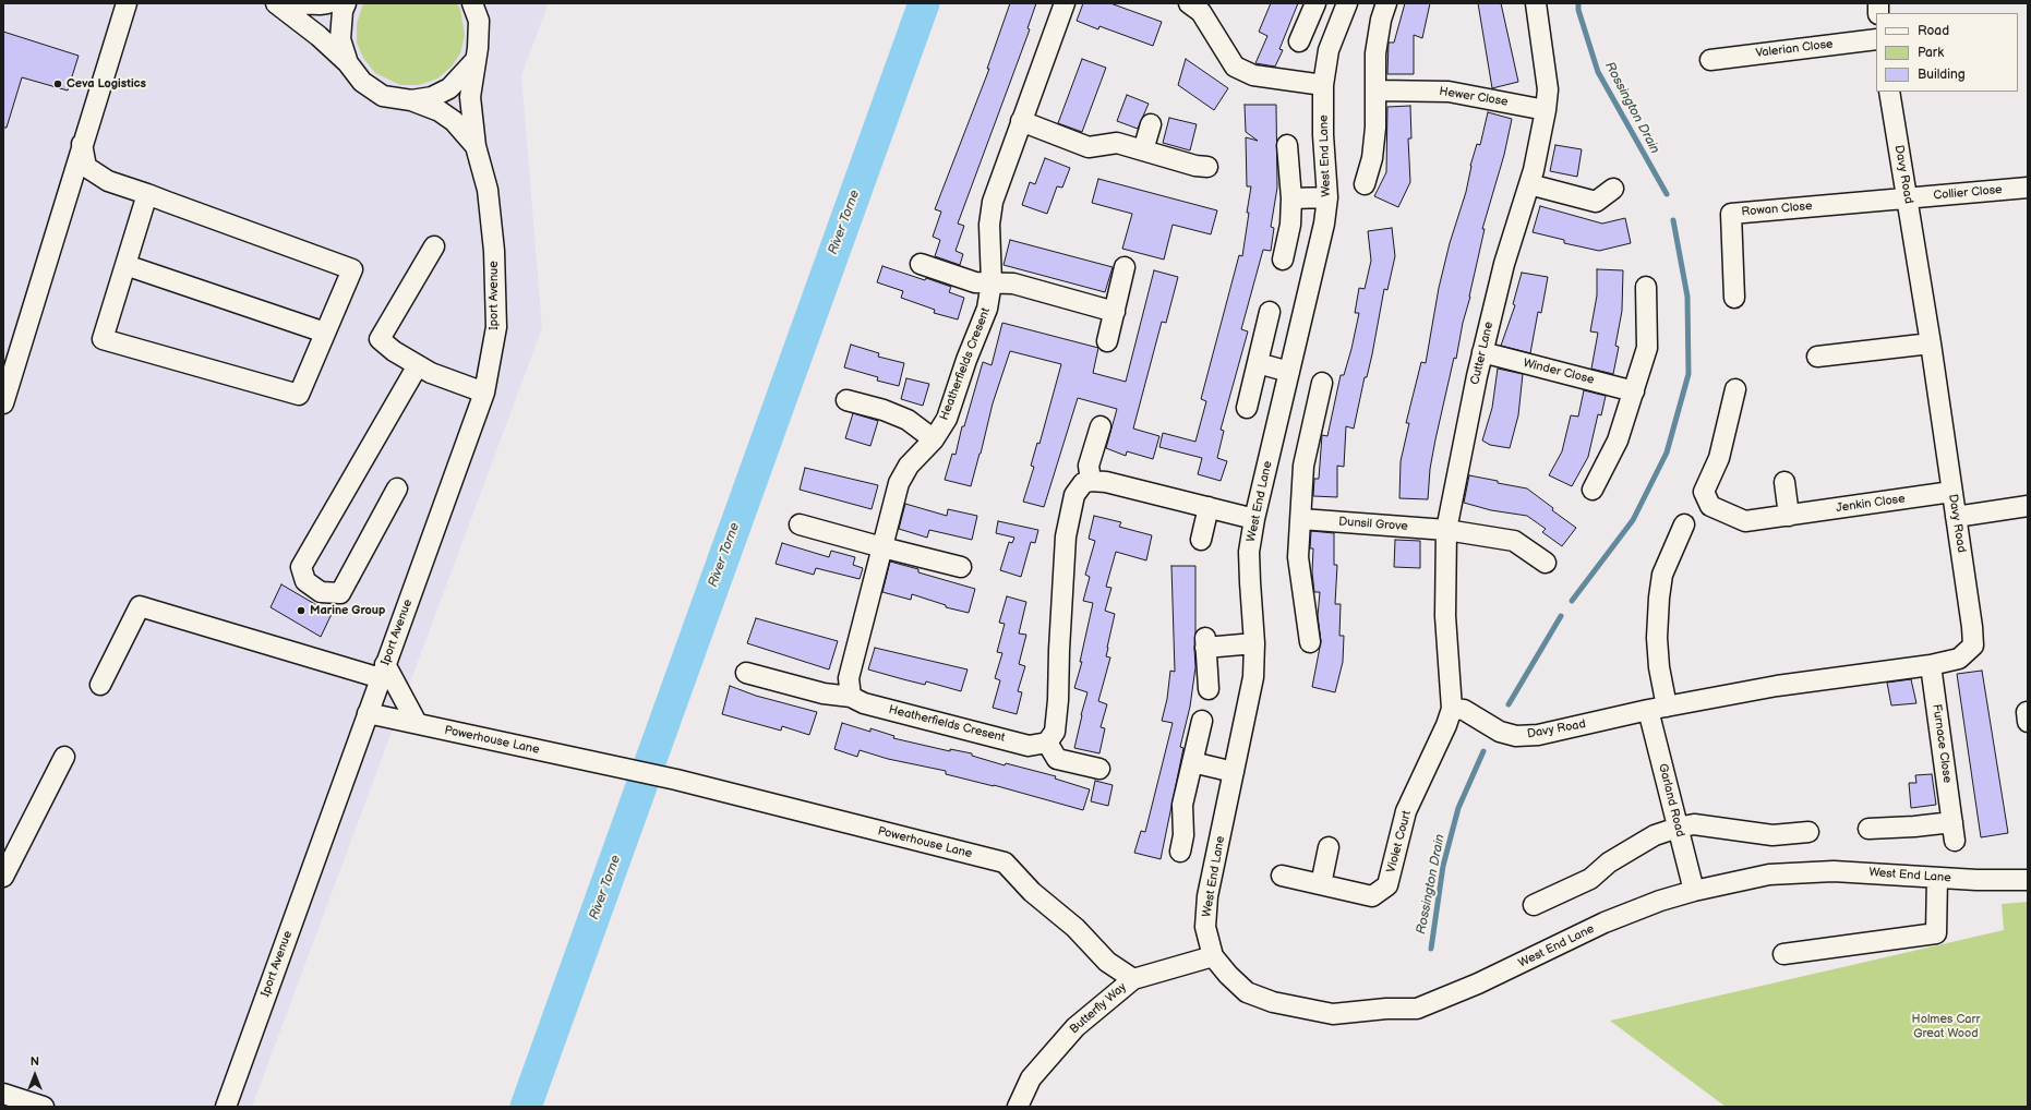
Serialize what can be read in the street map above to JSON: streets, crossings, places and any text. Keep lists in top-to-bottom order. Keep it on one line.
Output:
{"streets":{"street":["Valerian Close","Hewer Close","West End Lane","Davy Road","Collier Close","Rowan Close","Iport Avenue","Cutter Lane","Heatherfields Cresent","Winder Close","Jenkin Close","Dunsil Grove","Powerhouse Lane","Furnace Close","Garland Road","Violet Court","Butterfly Way"]},"crossings":[["Hewer Close","Cutter Lane"],["West End Lane","Garland Road"],["West End Lane","Butterfly Way"],["Davy Road","Collier Close"],["Davy Road","Rowan Close"],["Davy Road","Cutter Lane"],["Davy Road","Jenkin Close"],["Davy Road","Furnace Close"],["Davy Road","Garland Road"],["Davy Road","Violet Court"],["Collier Close","Rowan Close"],["Iport Avenue","Powerhouse Lane"],["Cutter Lane","Winder Close"],["Cutter Lane","Dunsil Grove"],["Cutter Lane","Violet Court"],["Powerhouse Lane","Butterfly Way"]],"water":["Rossington Drain","River Torne"],"parks":["Holmes Carr Great Wood"],"places":["Ceva Logistics","Marine Group"],"legend":["Road","Park","Building"],"north":"top"}
